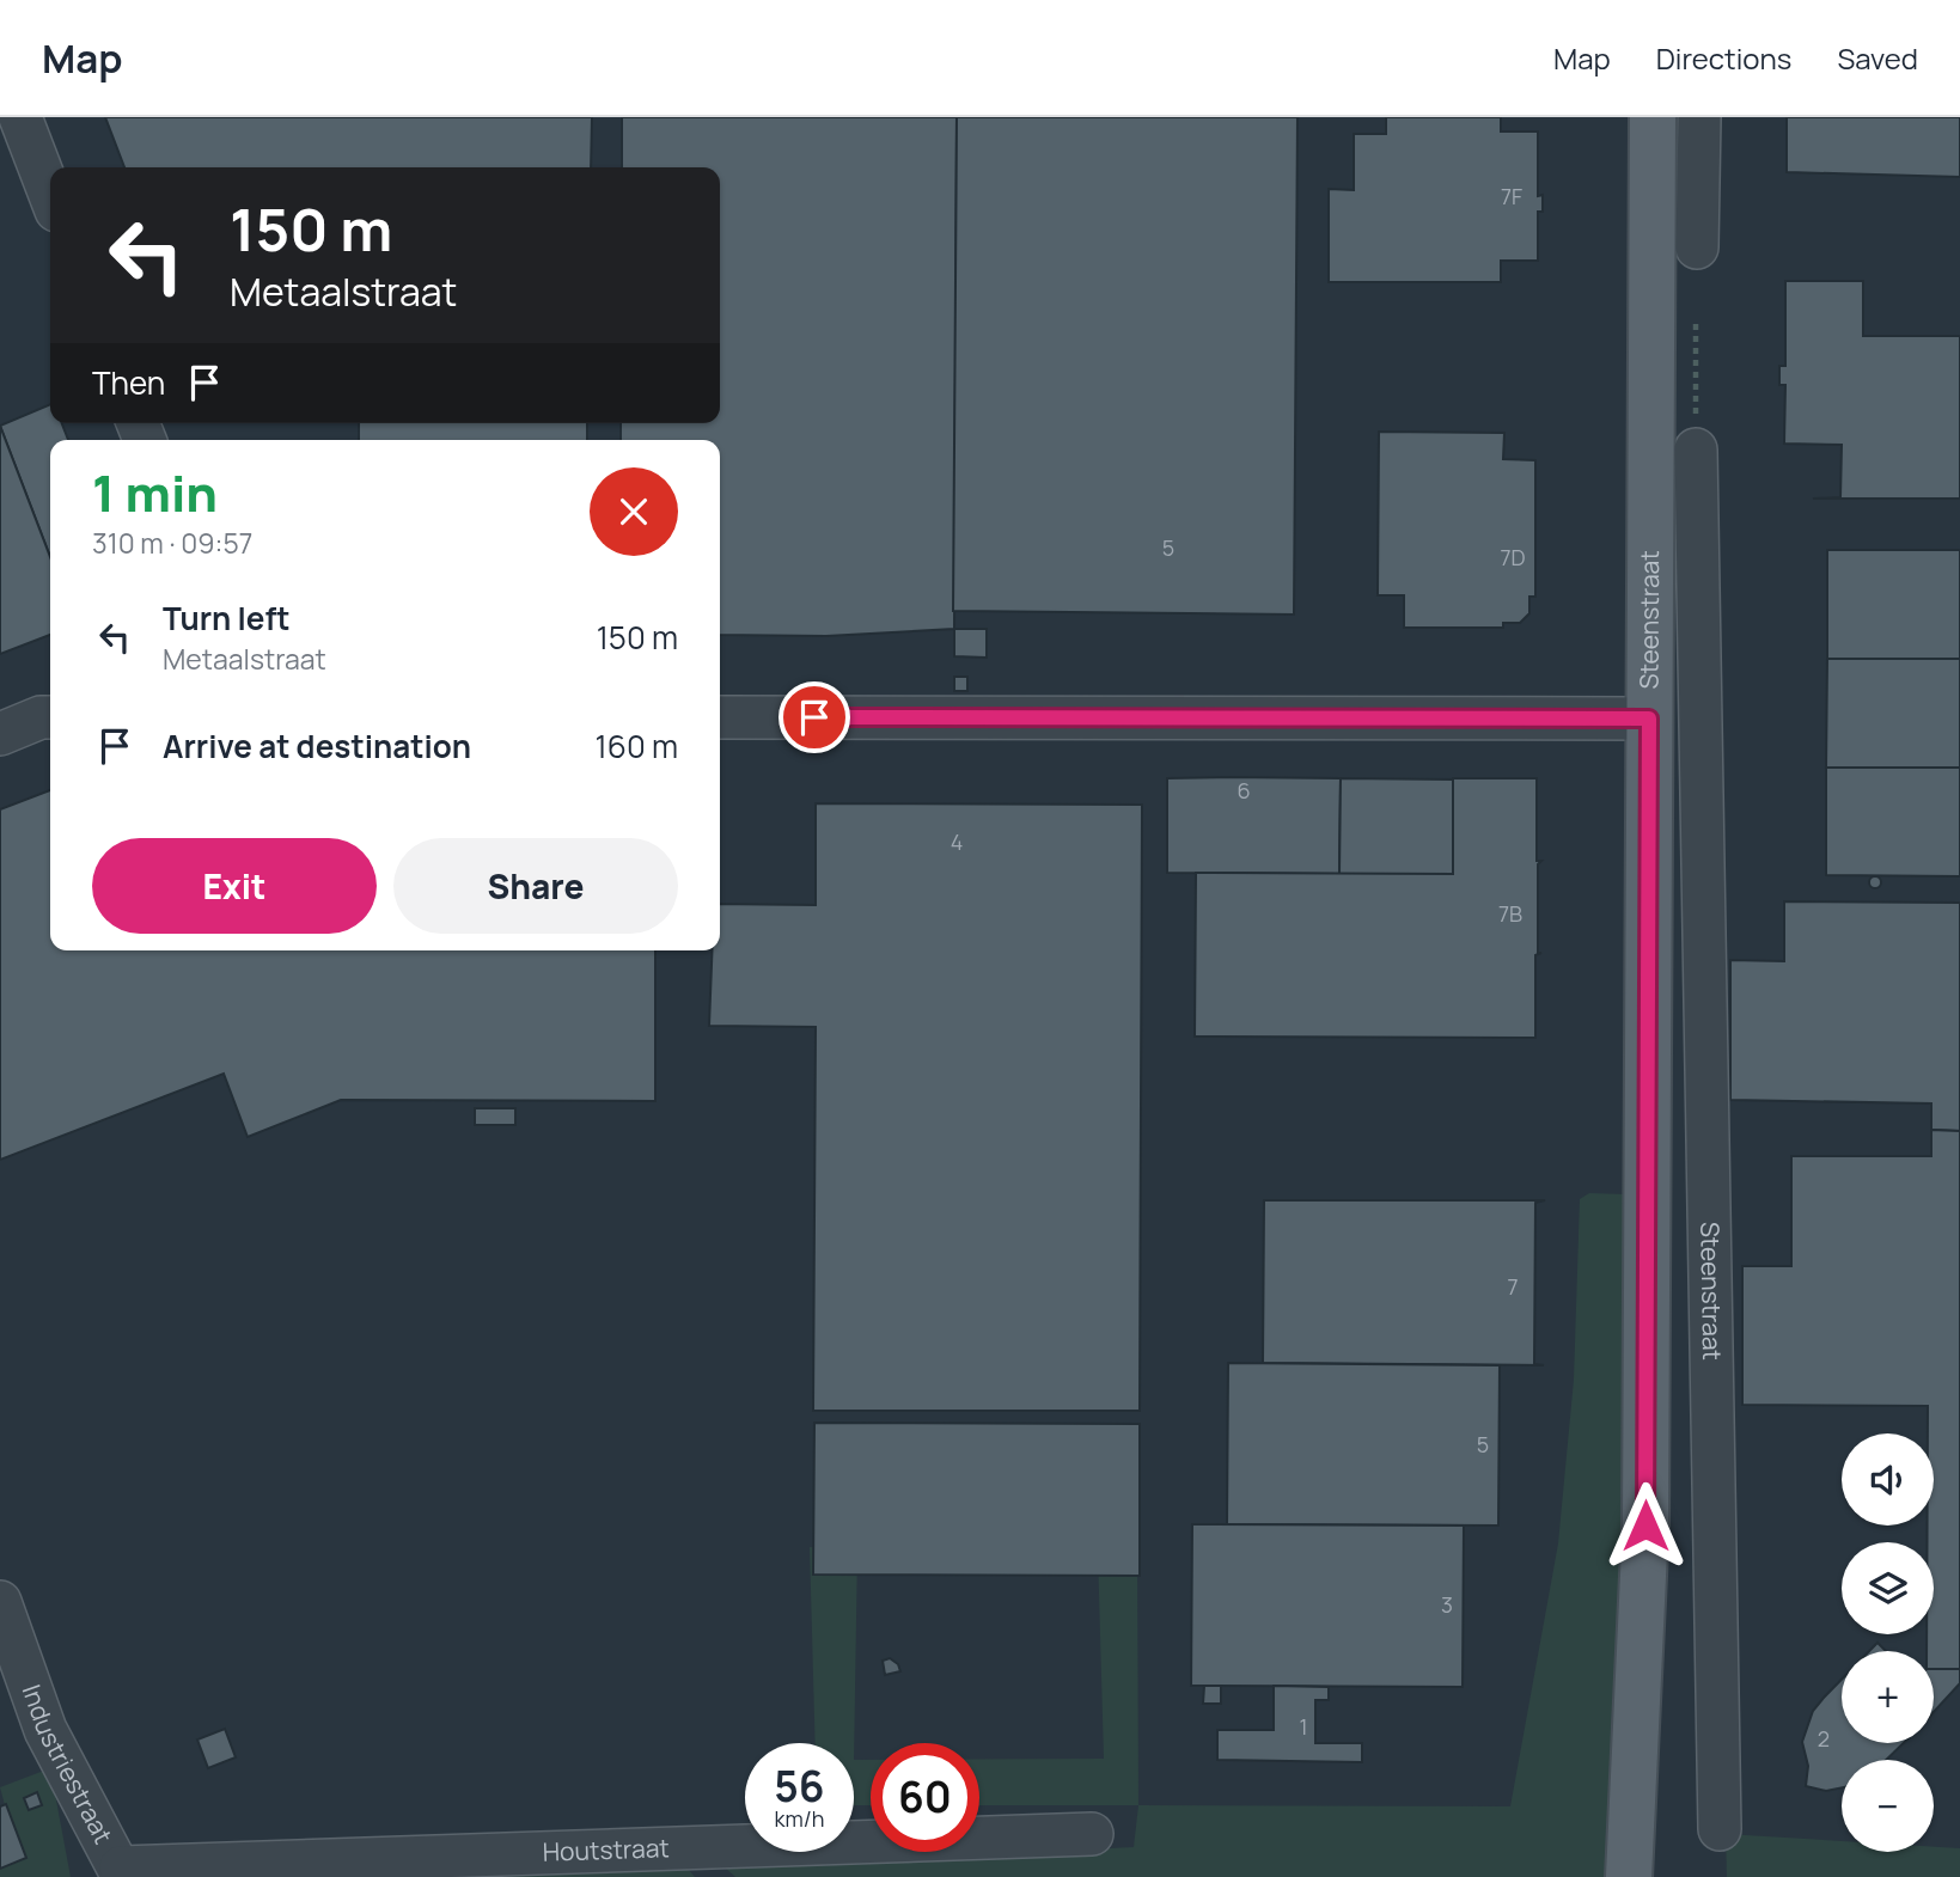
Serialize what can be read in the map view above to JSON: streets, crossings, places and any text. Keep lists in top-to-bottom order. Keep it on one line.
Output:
{"streets":{"main road":["Steenstraat"],"street":["Industriestraat","Houtstraat"]},"crossings":[["Industriestraat","Houtstraat"]],"house_numbers":["7F","5","7D","6","4","7B","7","5","3","1","2"],"page":{"header":"Map","nav":["Map","Directions","Saved"],"turn":["150 m","Metaalstraat"],"then":"Then","heading":["1 min","310 m · 09:57"],"list":[{"name":"Turn left","note":"Metaalstraat","value":"150 m"},{"name":"Arrive at destination","value":"160 m"}],"buttons":["Exit","Share"],"map_buttons":["+","−"],"speed":"56 km/h","limit":"60"}}
